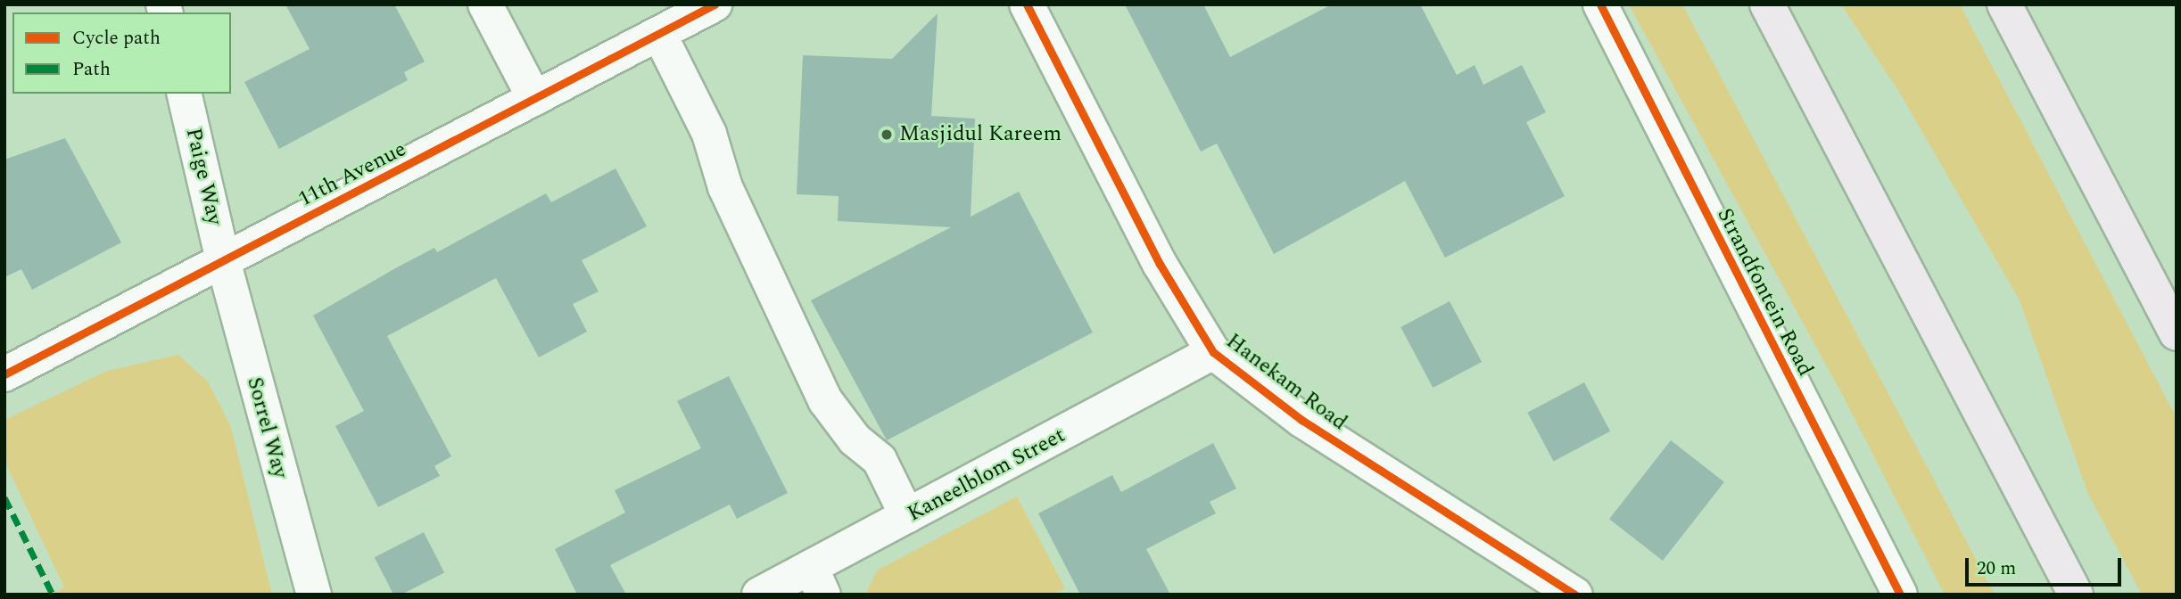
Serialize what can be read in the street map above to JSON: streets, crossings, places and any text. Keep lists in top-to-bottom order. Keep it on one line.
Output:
{"streets":{"street":["11th Avenue","Paige Way","Strandfontein Road","Hanekam Road","Sorrel Way","Kaneelblom Street"]},"crossings":[["11th Avenue","Paige Way"],["11th Avenue","Sorrel Way"],["Paige Way","Sorrel Way"],["Hanekam Road","Kaneelblom Street"]],"places":["Masjidul Kareem"],"legend":["Cycle path","Path"],"scale_bar":"20 m"}
